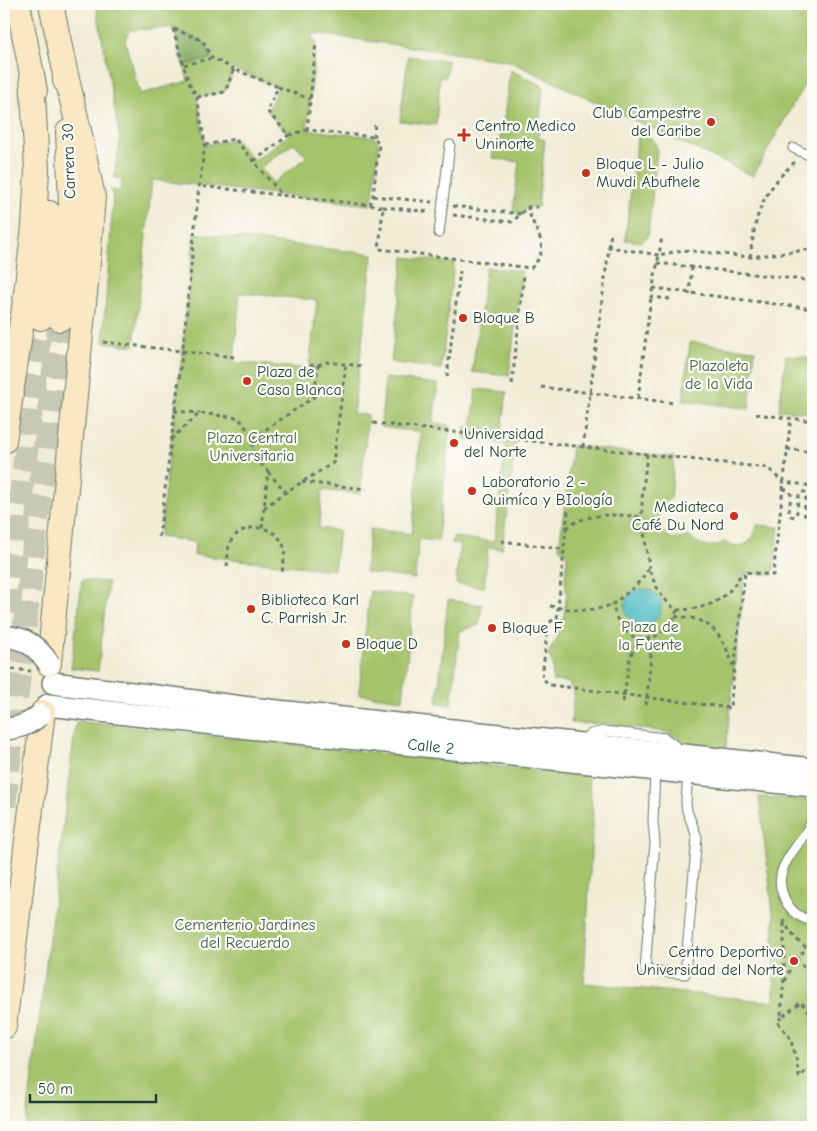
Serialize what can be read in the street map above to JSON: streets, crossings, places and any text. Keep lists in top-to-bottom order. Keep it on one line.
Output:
{"streets":{"main road":["Carrera 30"],"street":["Calle 2"]},"parks":["Plazoleta de la Vida","Plaza Central Universitaria","Plaza de la Fuente","Cementerio Jardines del Recuerdo"],"places":{"other":["Club Campestre del Caribe","Bloque L - Julio Muvdi Abufhele","Bloque B","Plaza de Casa Blanca","Universidad del Norte","Laboratorio 2 - Quimíca y BIología","Mediateca Café Du Nord","Biblioteca Karl C. Parrish Jr.","Bloque F","Bloque D","Centro Deportivo Universidad del Norte"],"health":["Centro Medico Uninorte"]},"scale_bar":"50 m"}
